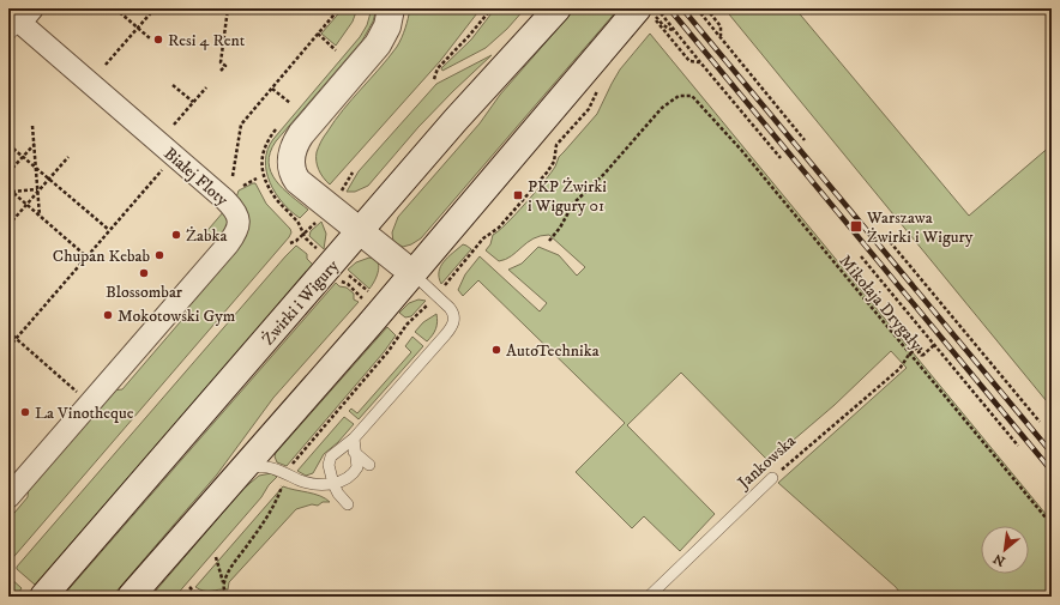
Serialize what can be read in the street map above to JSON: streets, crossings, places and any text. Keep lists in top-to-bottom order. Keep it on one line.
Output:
{"streets":{"main road":["Żwirki i Wigury"],"street":["Białej Floty"],"lane":["Jankowska"],"path":["Mikołaja Drygały"]},"crossings":[["Mikołaja Drygały","Jankowska"]],"places":{"other":["Resi 4 Rent","Żabka","Chupan Kebab","Blossombar","Mokotowski Gym","AutoTechnika","La Vinotheque"],"transit":["PKP Żwirki i Wigury 01","Warszawa Żwirki i Wigury"]},"north":"bottom left"}
